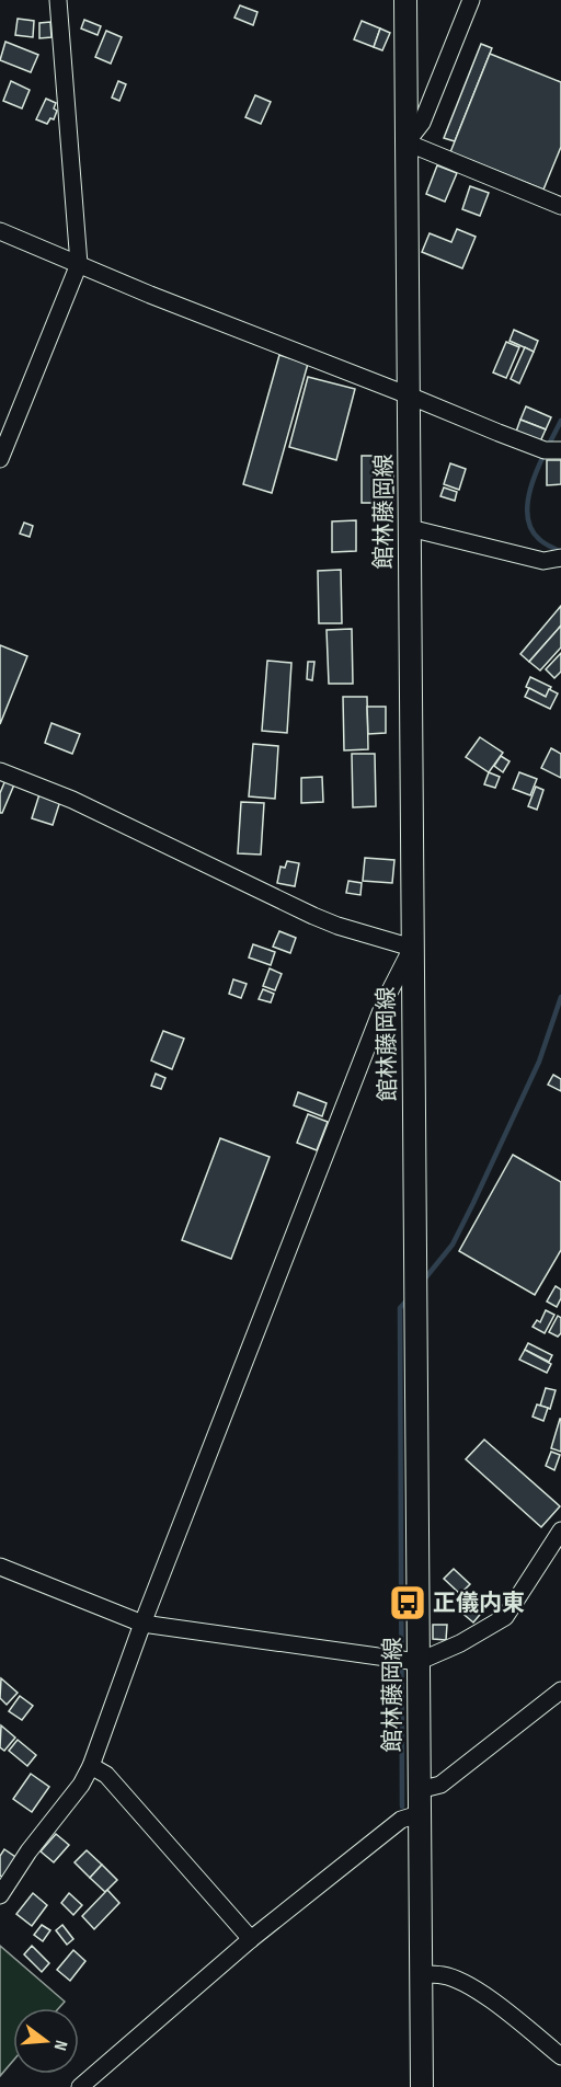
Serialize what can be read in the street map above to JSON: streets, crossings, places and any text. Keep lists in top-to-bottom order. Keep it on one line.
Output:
{"streets":{"main road":["館林藤岡線"]},"places":{"bus stop":["正儀内東"]},"north":"right"}
